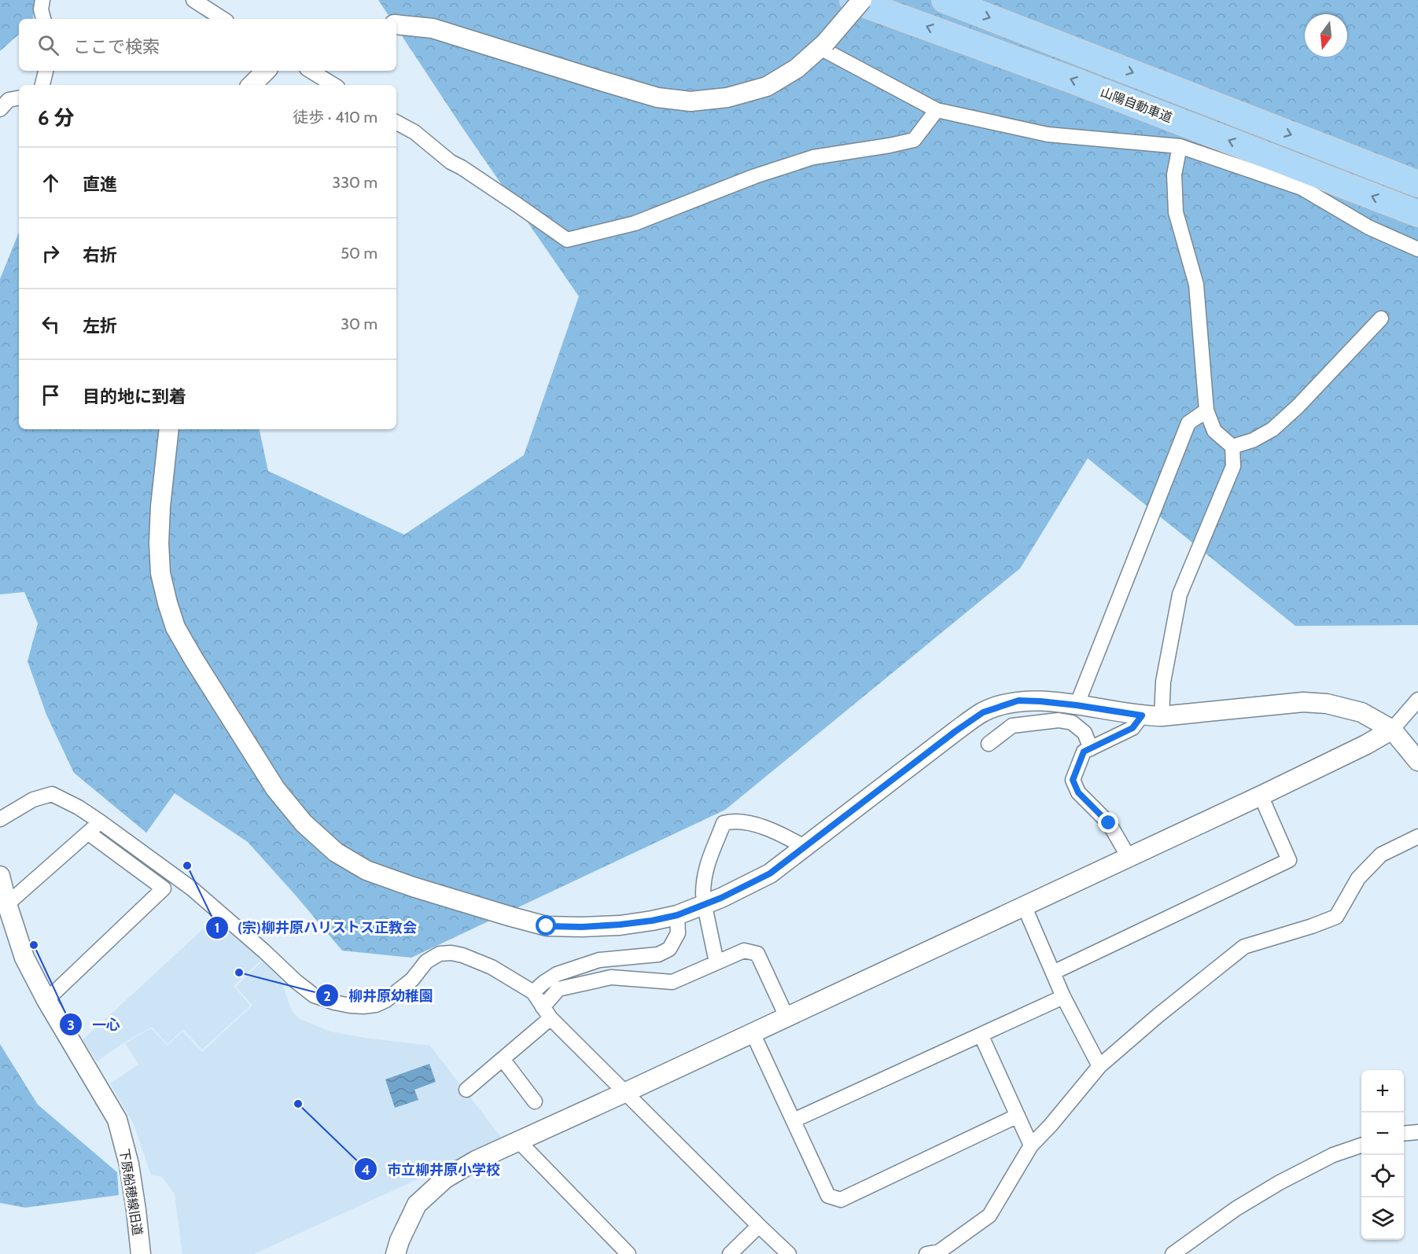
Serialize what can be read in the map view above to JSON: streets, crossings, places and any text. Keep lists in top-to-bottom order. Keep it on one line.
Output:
{"streets":{"highway":["山陽自動車道"],"street":["下原船穂線旧道"]},"places":["(宗)柳井原ハリストス正教会","一心","柳井原幼稚園","市立柳井原小学校"],"north":"bottom","page":{"search":"ここで検索","heading":["6 分","徒歩 · 410 m"],"list":[["直進","330 m"],["右折","50 m"],["左折","30 m"],"目的地に到着"],"map_buttons":["+","−"]}}
